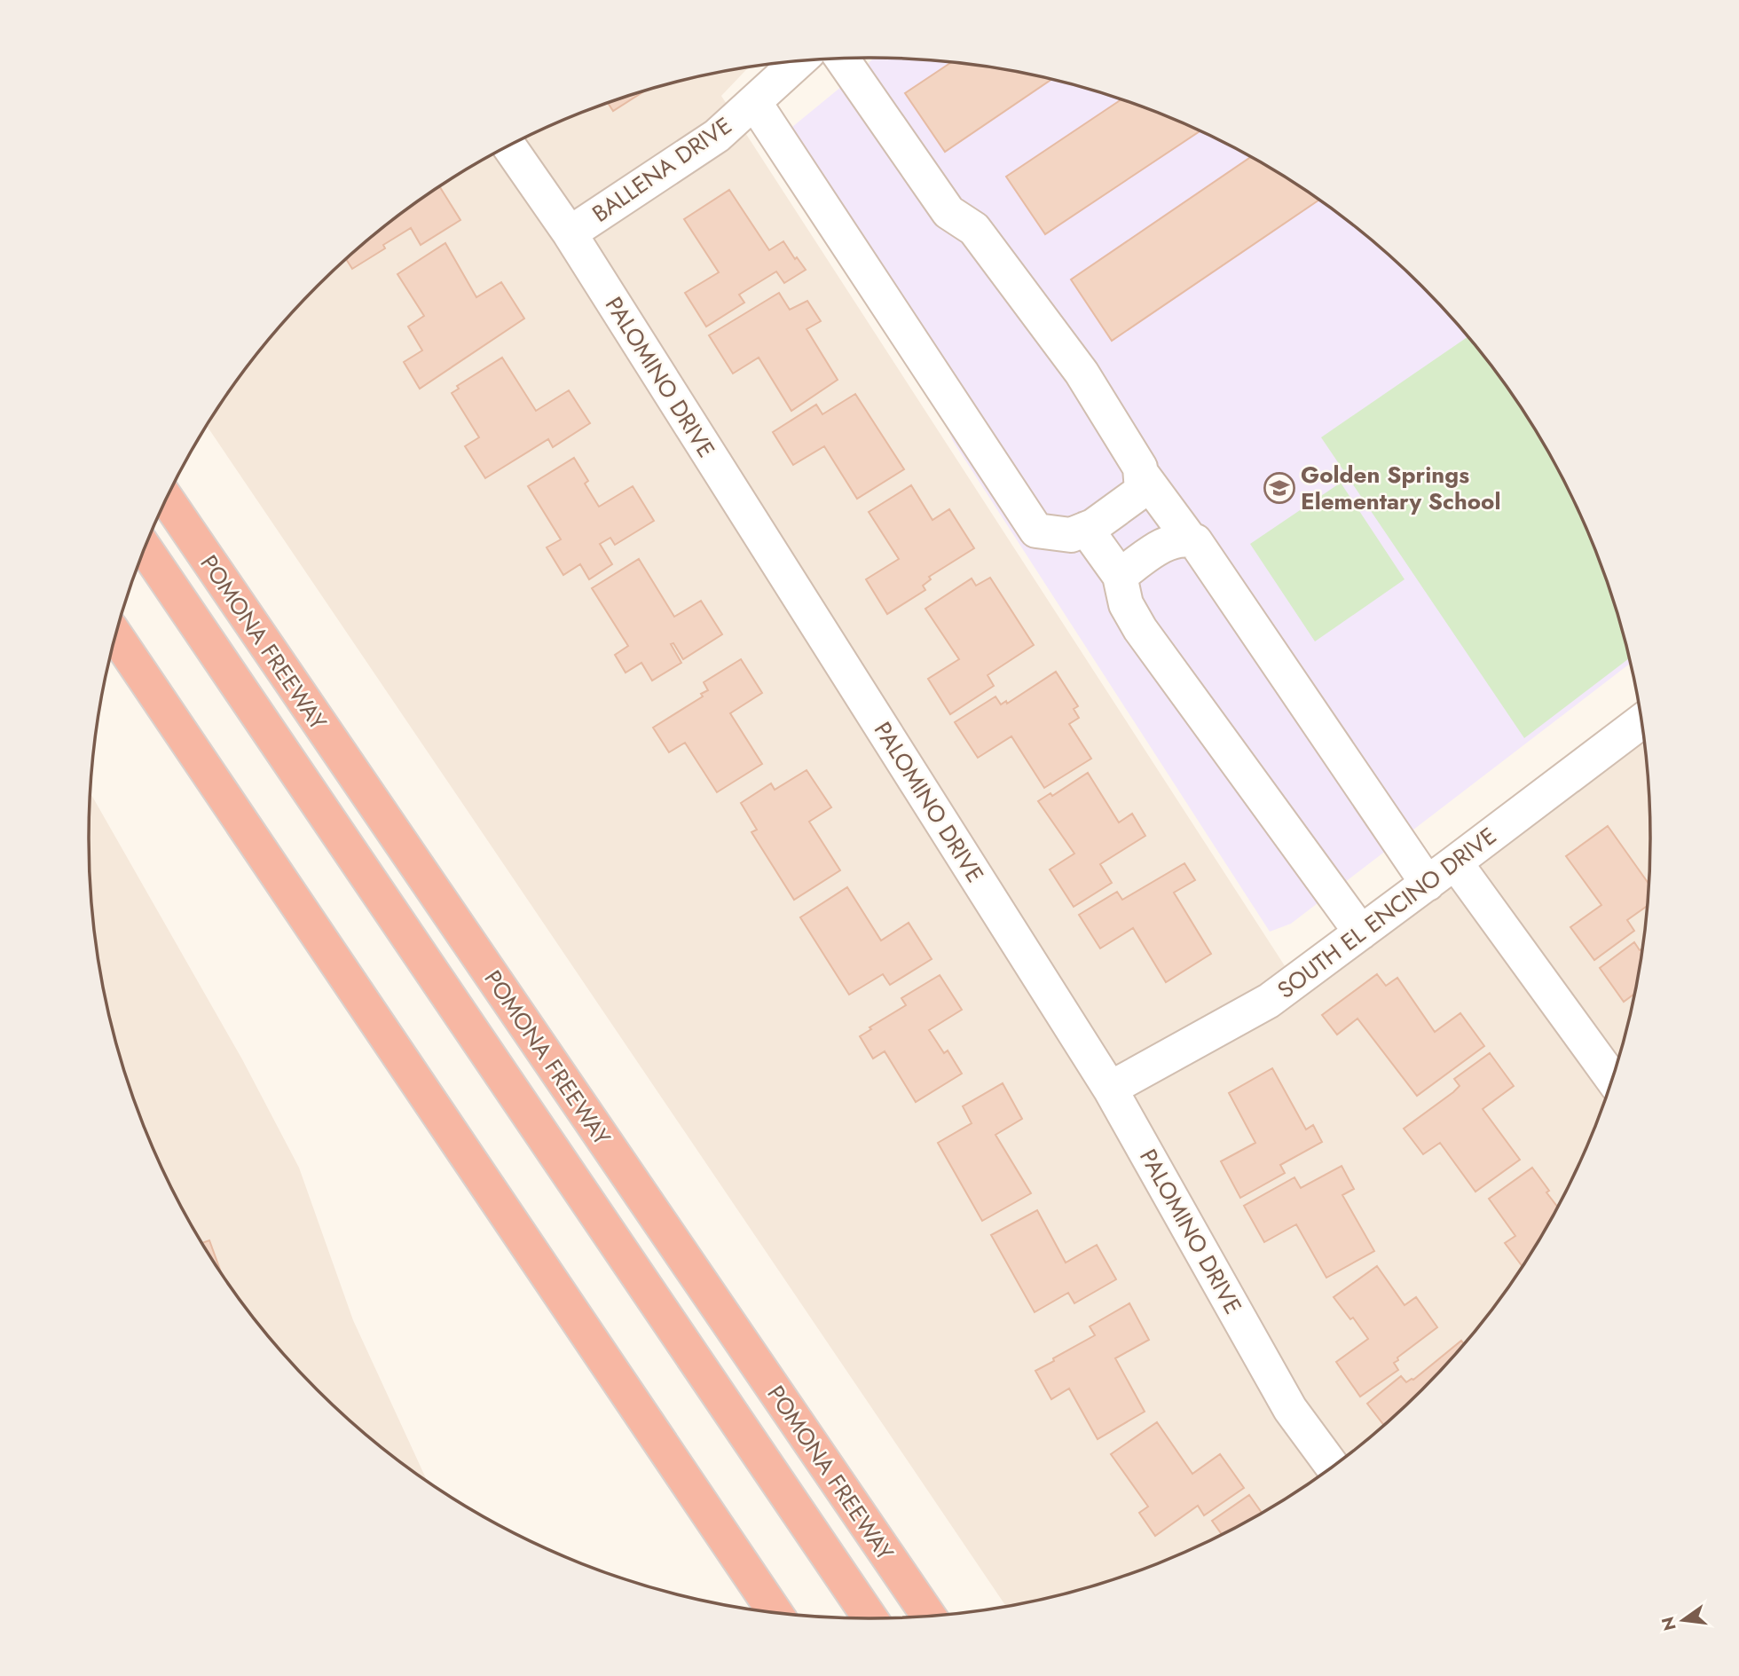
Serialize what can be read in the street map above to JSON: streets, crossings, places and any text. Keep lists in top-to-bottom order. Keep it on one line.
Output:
{"streets":{"highway":["POMONA FREEWAY"],"street":["BALLENA DRIVE","PALOMINO DRIVE","SOUTH EL ENCINO DRIVE"]},"crossings":[["BALLENA DRIVE","PALOMINO DRIVE"],["PALOMINO DRIVE","SOUTH EL ENCINO DRIVE"]],"places":{"school or university":["Golden Springs Elementary School"]},"north":"left"}
